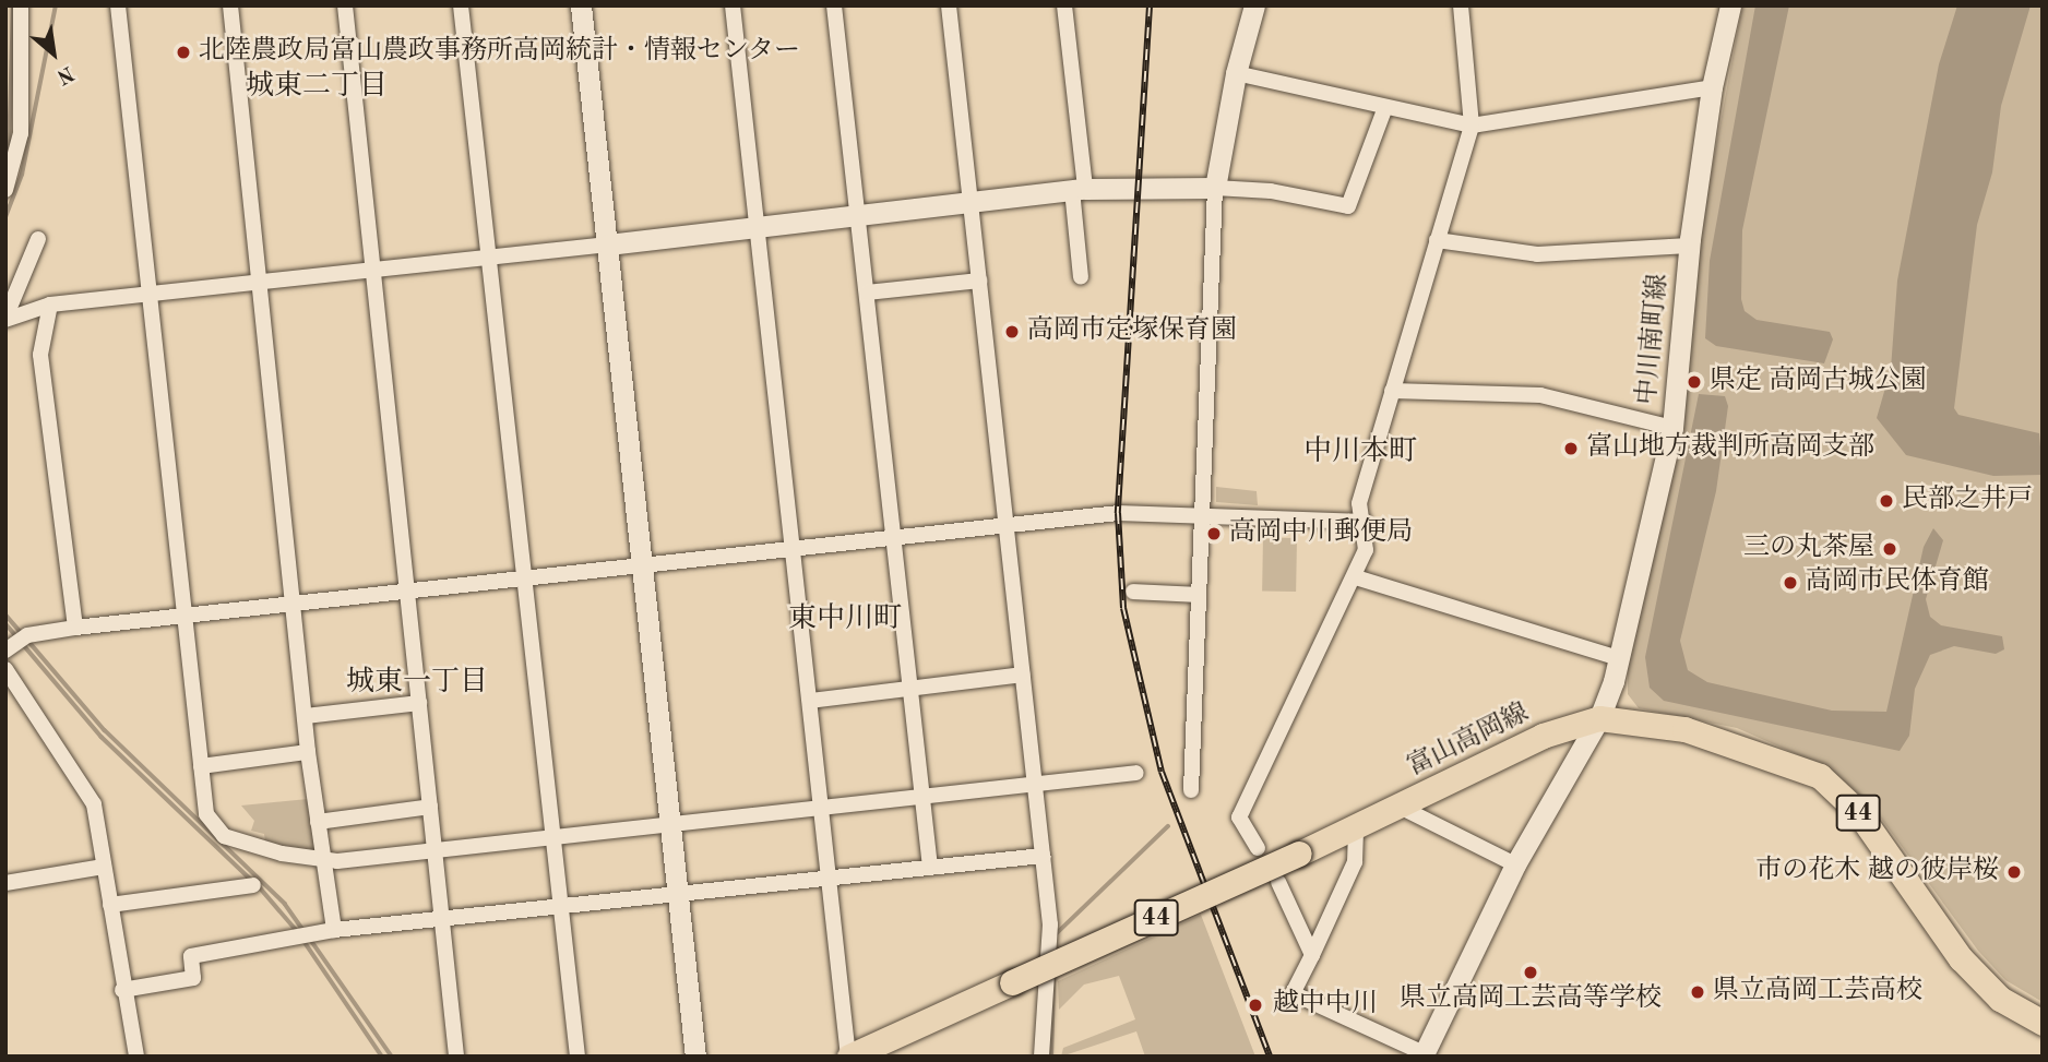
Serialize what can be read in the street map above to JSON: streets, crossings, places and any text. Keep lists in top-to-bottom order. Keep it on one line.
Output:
{"streets":{"main road":["富山高岡線","44"],"street":["中川南町線"]},"crossings":[["中川南町線","富山高岡線"]],"districts":["城東二丁目","中川本町","東中川町","城東一丁目"],"places":["北陸農政局富山農政事務所高岡統計・情報センター","高岡市定塚保育園","県定 高岡古城公園","富山地方裁判所高岡支部","民部之井戸","高岡中川郵便局","三の丸茶屋","高岡市民体育館","市の花木 越の彼岸桜","県立高岡工芸高等学校","県立高岡工芸高校","越中中川"],"north":"bottom right"}
